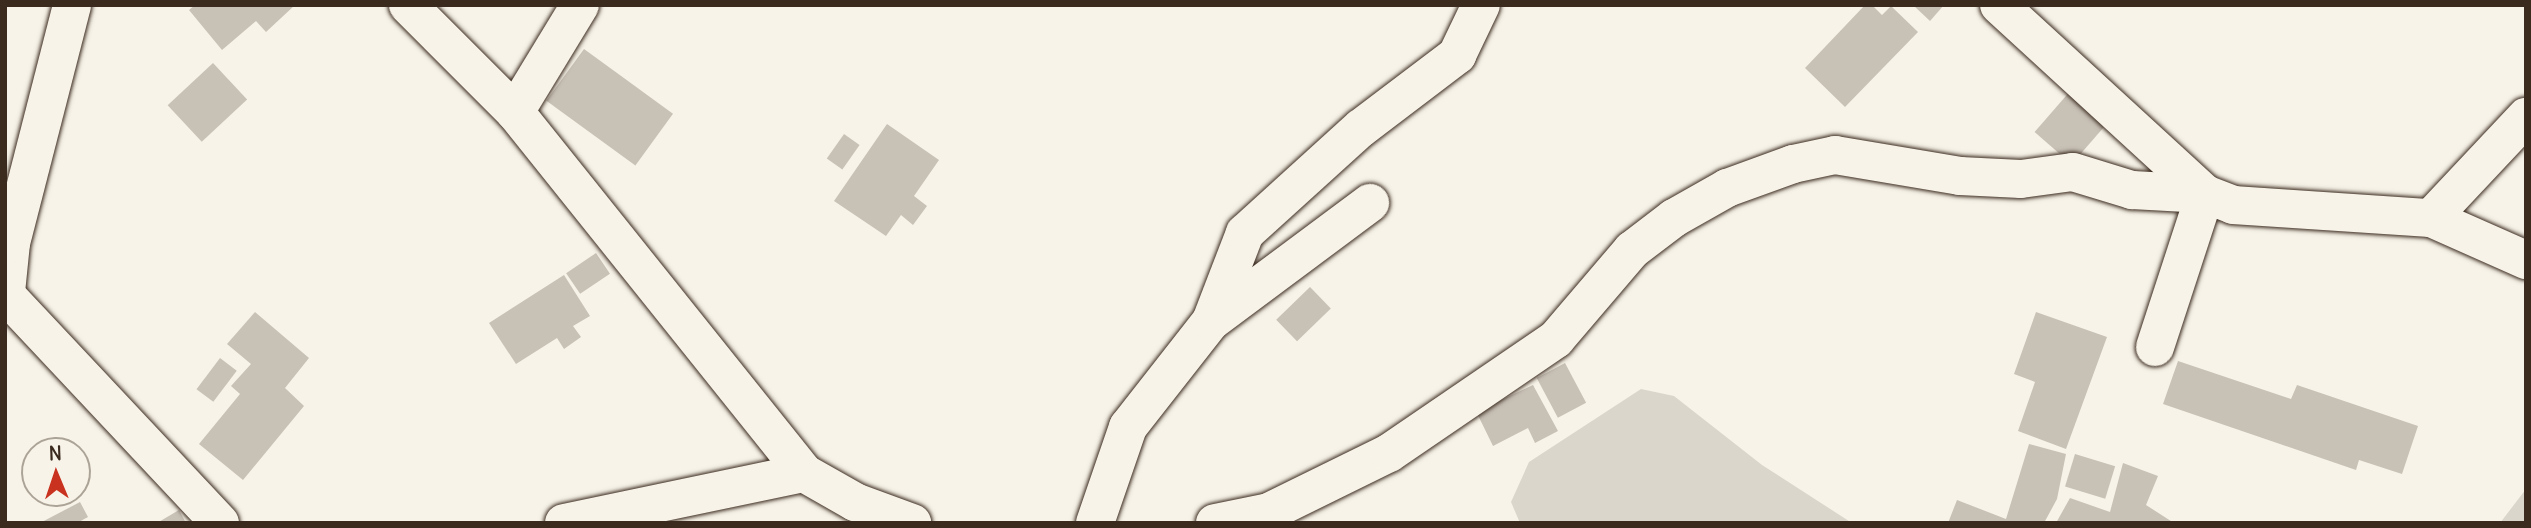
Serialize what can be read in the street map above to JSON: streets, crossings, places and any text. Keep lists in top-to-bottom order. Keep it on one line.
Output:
{"north":"top"}
